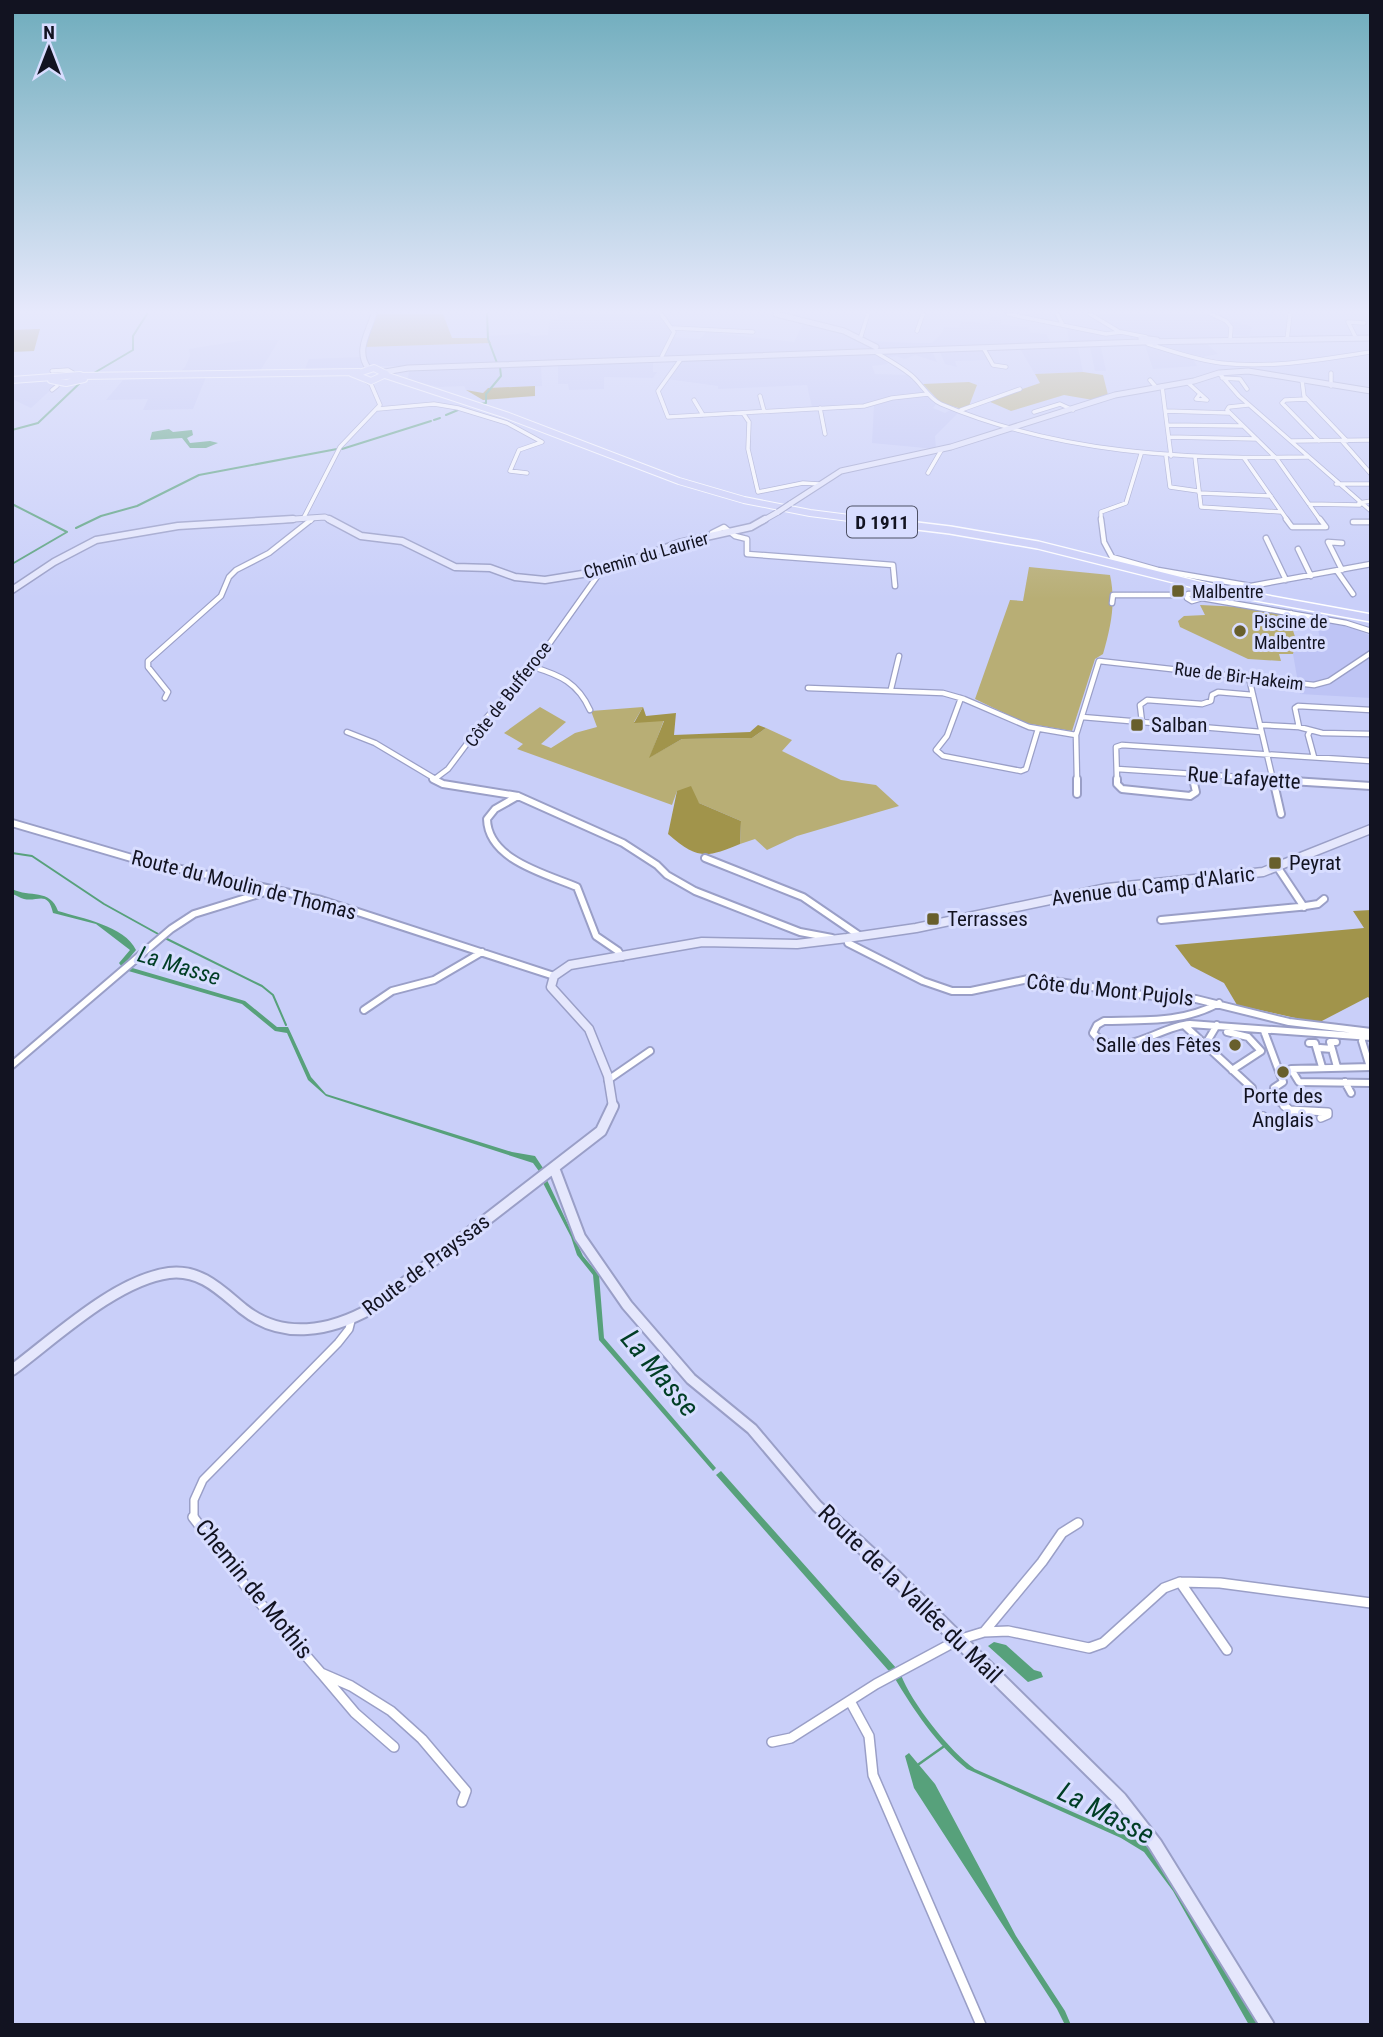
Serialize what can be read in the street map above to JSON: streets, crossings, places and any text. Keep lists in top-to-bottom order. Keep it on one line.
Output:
{"streets":{"main road":["D 1911"],"street":["Chemin du Laurier","Rue de Bir-Hakeim","Côte de Bufferoce","Rue Lafayette","Route du Moulin de Thomas","Avenue du Camp d'Alaric","Côte du Mont Pujols","Route de Prayssas","Chemin de Mothis","Route de la Vallée du Mail"]},"crossings":[["Chemin du Laurier","Côte de Bufferoce"],["Route du Moulin de Thomas","Route de Prayssas"],["Avenue du Camp d'Alaric","Côte du Mont Pujols"],["Route de Prayssas","Chemin de Mothis"],["Route de Prayssas","Route de la Vallée du Mail"]],"water":["La Masse"],"places":{"transit":["Malbentre","Salban","Peyrat","Terrasses"],"other":["Piscine de Malbentre","Salle des Fêtes","Porte des Anglais"]},"north":"top"}
